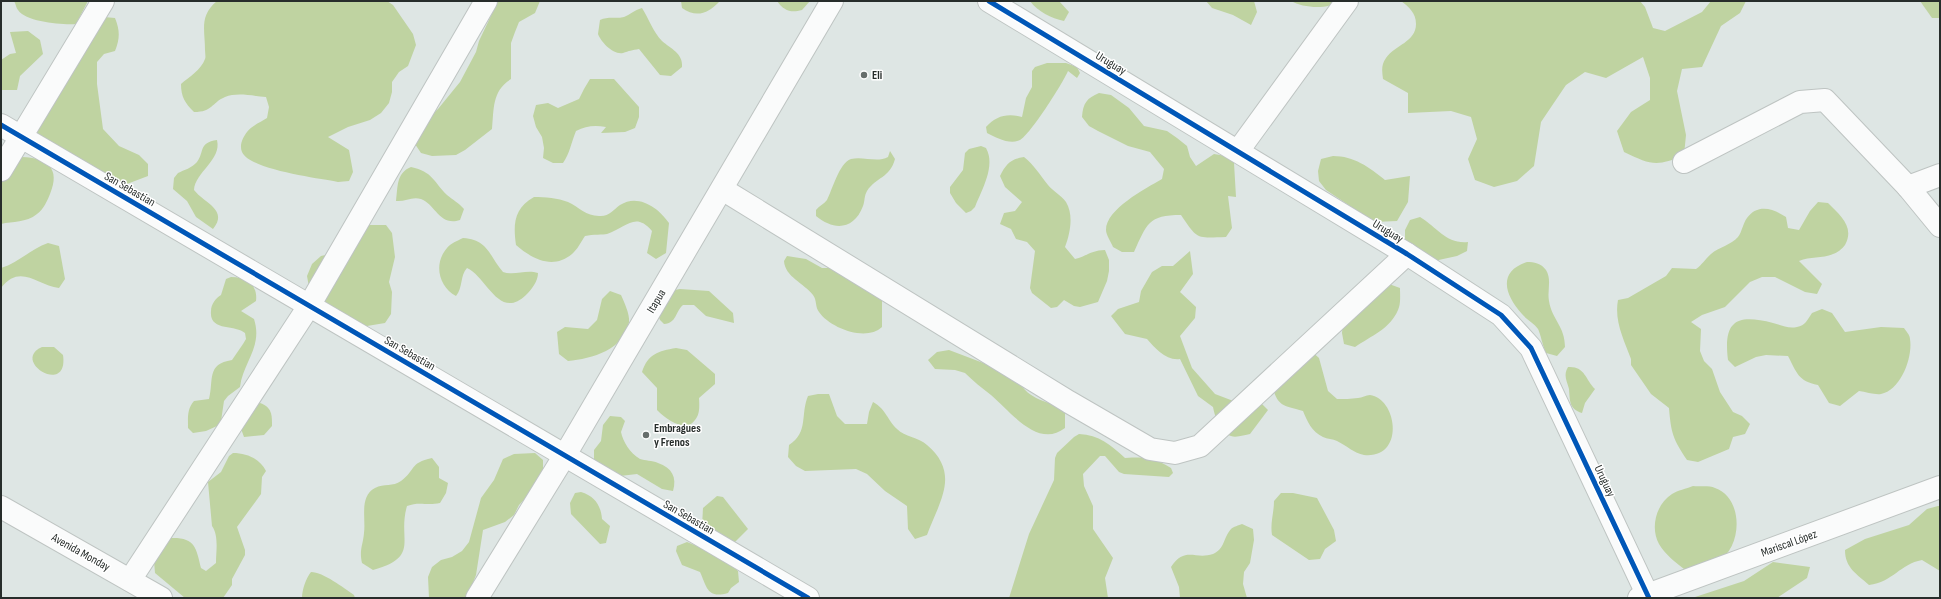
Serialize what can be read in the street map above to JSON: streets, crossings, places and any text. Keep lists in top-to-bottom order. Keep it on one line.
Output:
{"streets":{"street":["Uruguay","San Sebastian","Itapua","Mariscal López","Avenida Monday"]},"crossings":[["Uruguay","Mariscal López"],["San Sebastian","Itapua"]],"places":["Eli","Embragues y Frenos"]}
